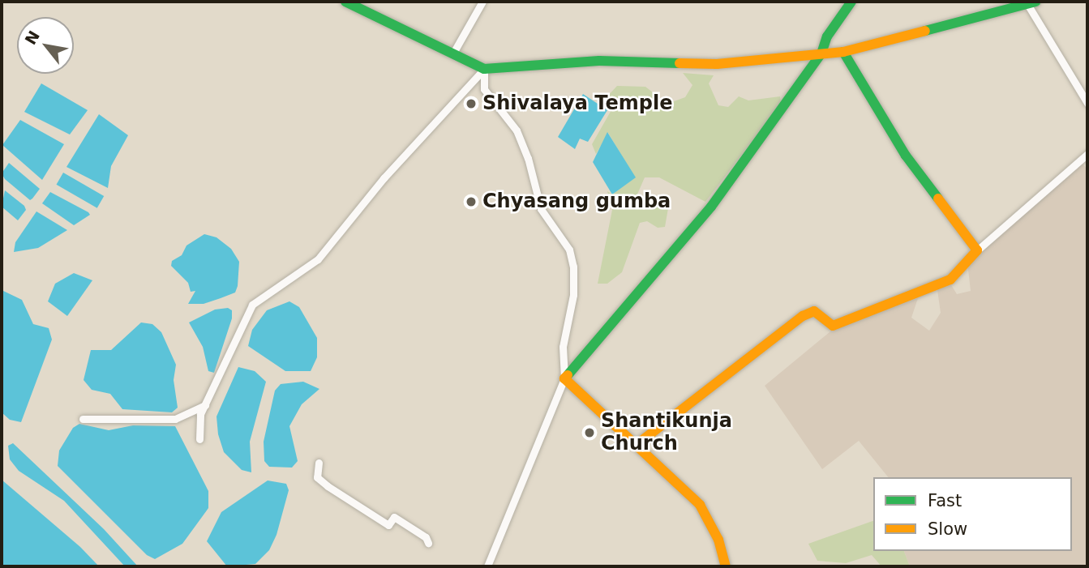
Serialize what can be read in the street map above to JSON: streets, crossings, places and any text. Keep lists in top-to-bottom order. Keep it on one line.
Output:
{"places":["Shivalaya Temple","Chyasang gumba","Shantikunja Church"],"legend":["Fast","Slow"],"north":"top left"}
